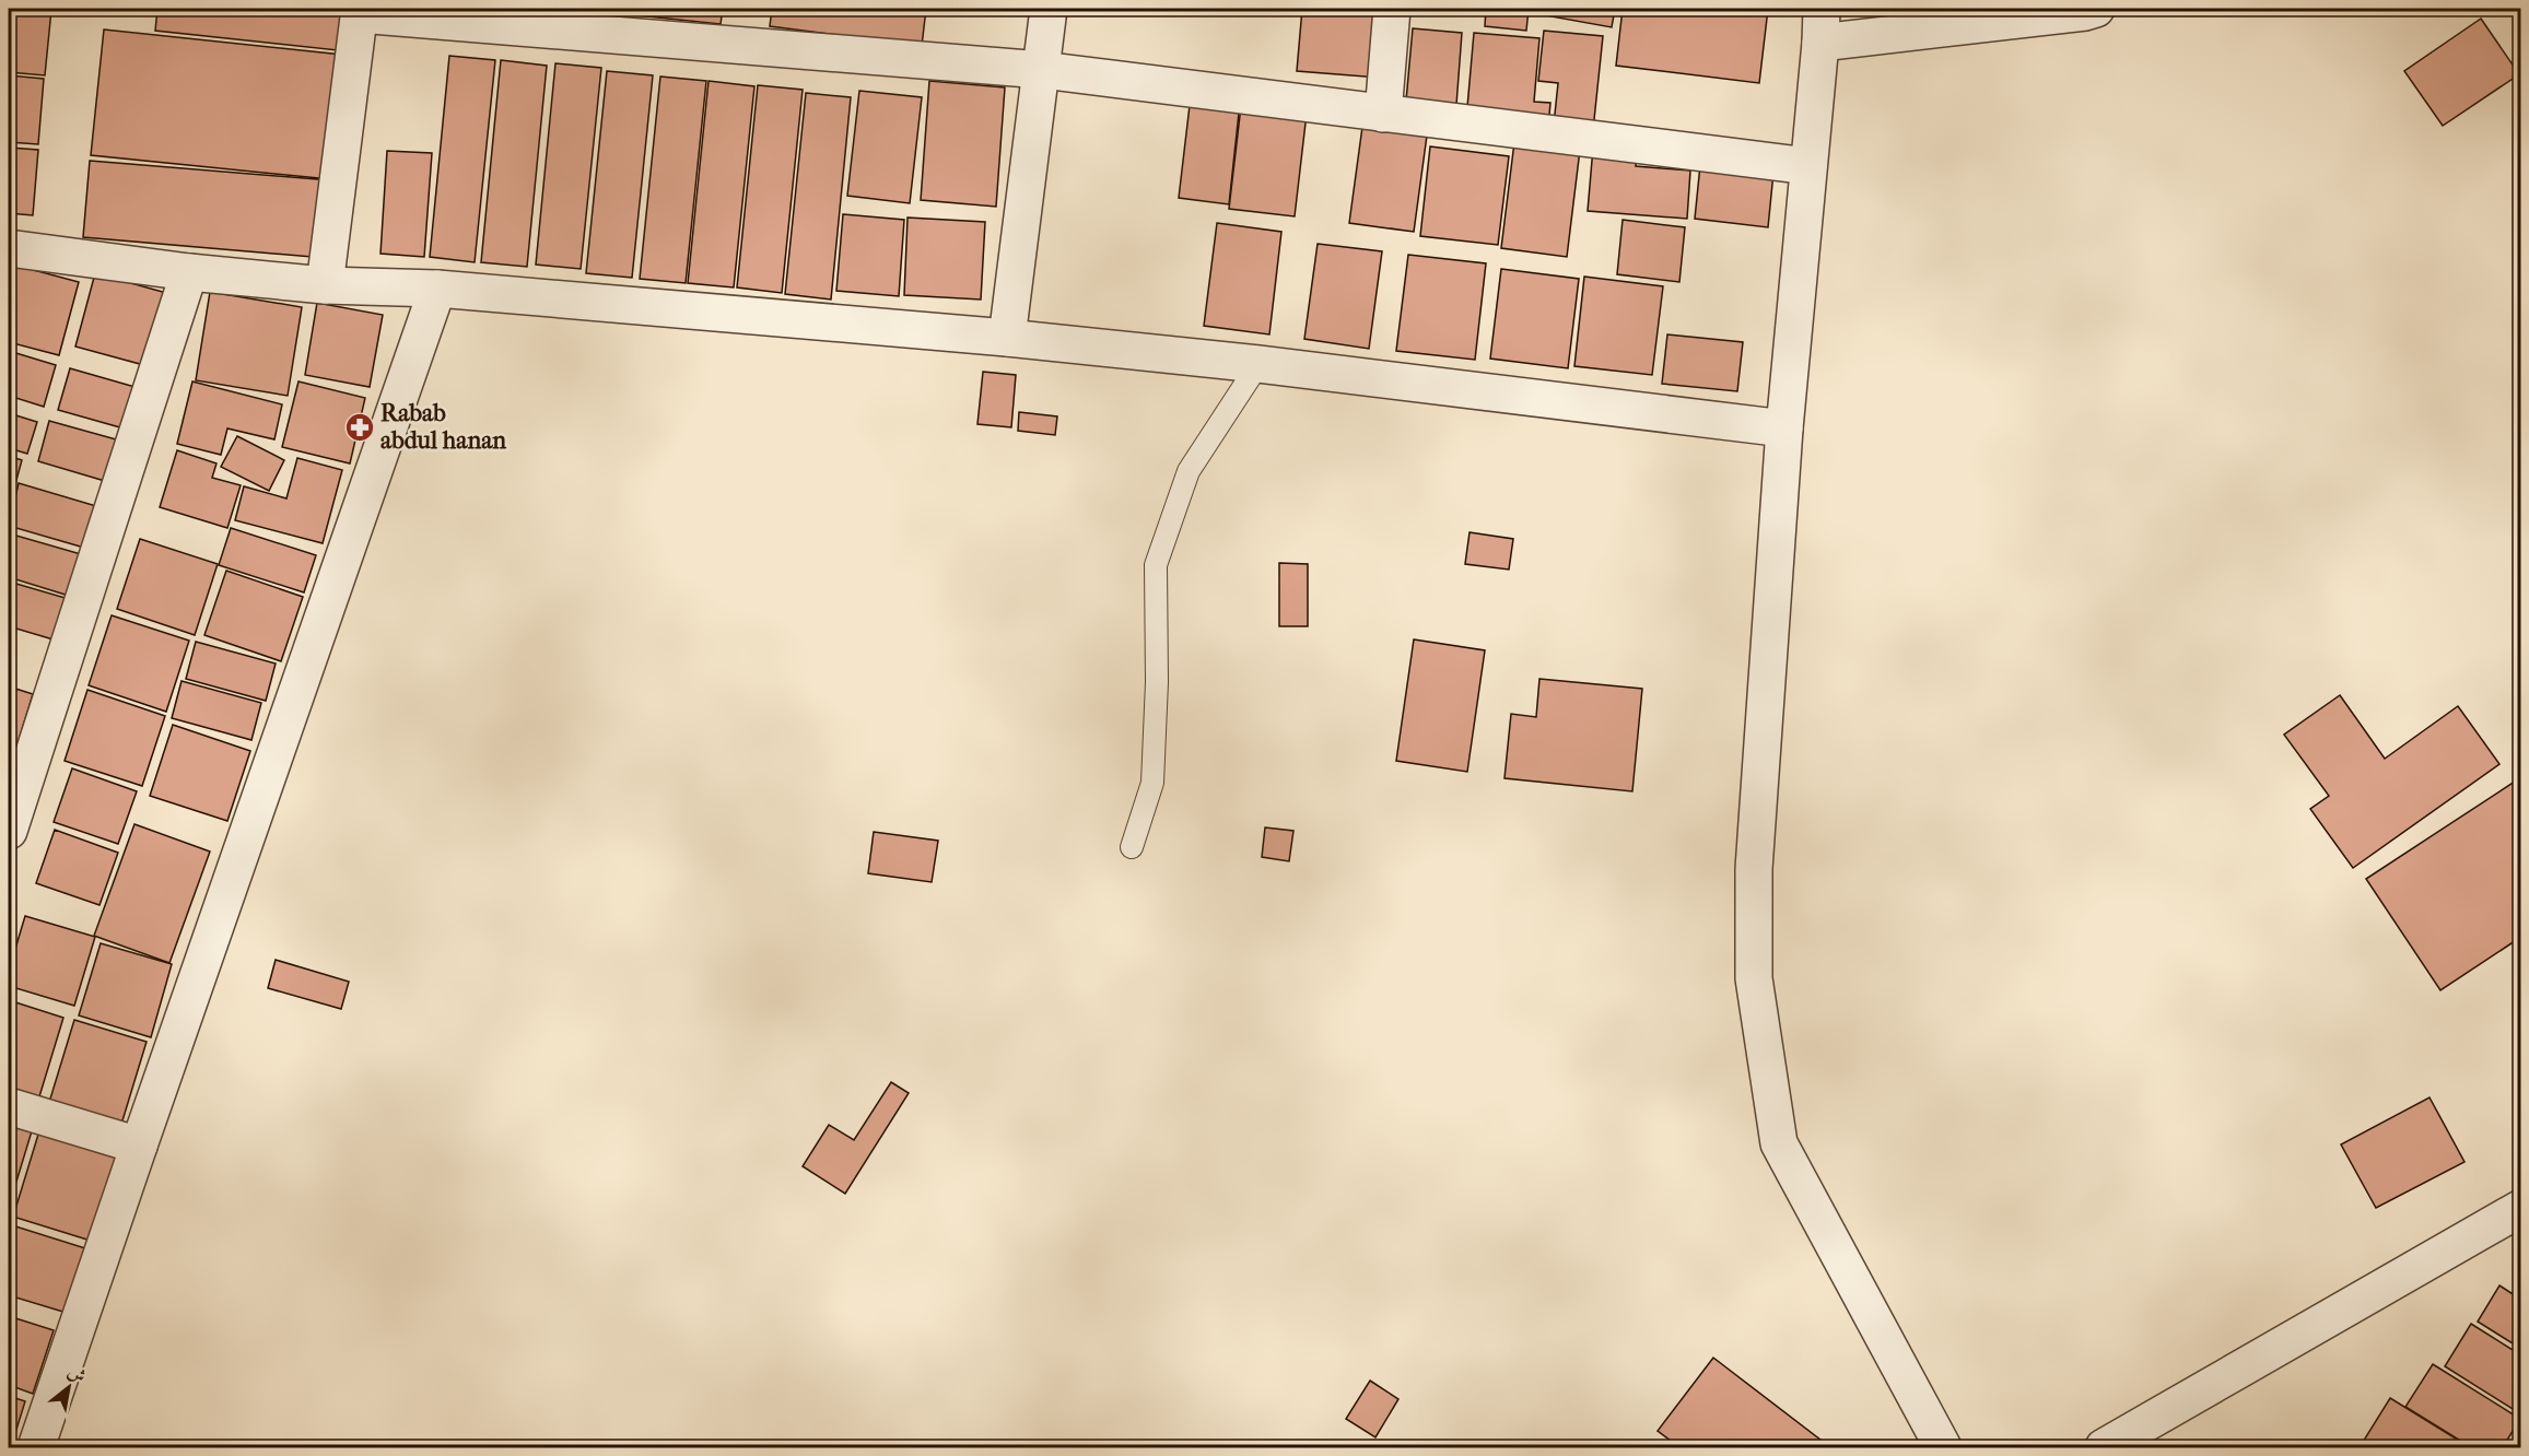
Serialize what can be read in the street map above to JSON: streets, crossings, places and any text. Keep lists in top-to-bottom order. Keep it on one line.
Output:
{"places":{"pharmacy":["Rabab abdul hanan"]},"north":"top right"}
